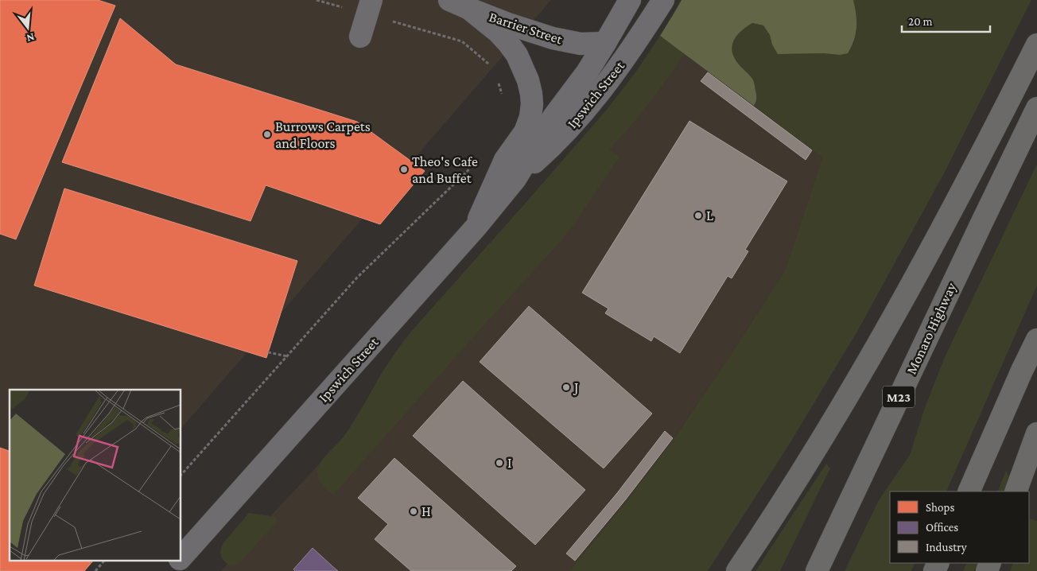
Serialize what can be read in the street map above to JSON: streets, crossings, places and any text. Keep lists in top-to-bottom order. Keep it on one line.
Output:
{"streets":{"highway":["Monaro Highway","M23"],"main road":["Ipswich Street"],"street":["Barrier Street"]},"crossings":[["Barrier Street","Ipswich Street"]],"places":["Burrows Carpets and Floors","Theo's Cafe and Buffet","L","J","I","H"],"legend":["Shops","Offices","Industry"],"scale_bar":"20 m","north":"bottom"}
